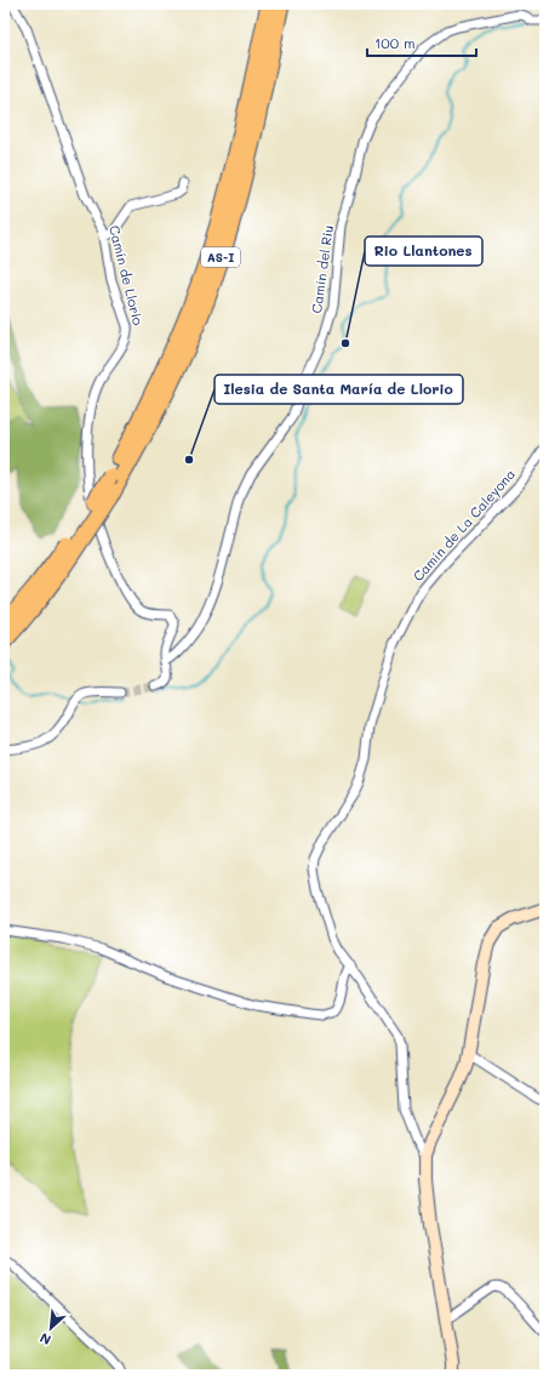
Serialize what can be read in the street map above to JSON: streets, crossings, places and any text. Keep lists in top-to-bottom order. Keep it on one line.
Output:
{"streets":{"highway":["AS-I"],"street":["Camín del Riu","Camín de Llorio","Camín de La Caleyona"]},"crossings":[["Camín del Riu","Camín de Llorio"]],"places":["Rio Llantones","Ilesia de Santa María de Llorio"],"scale_bar":"100 m","north":"bottom left"}
